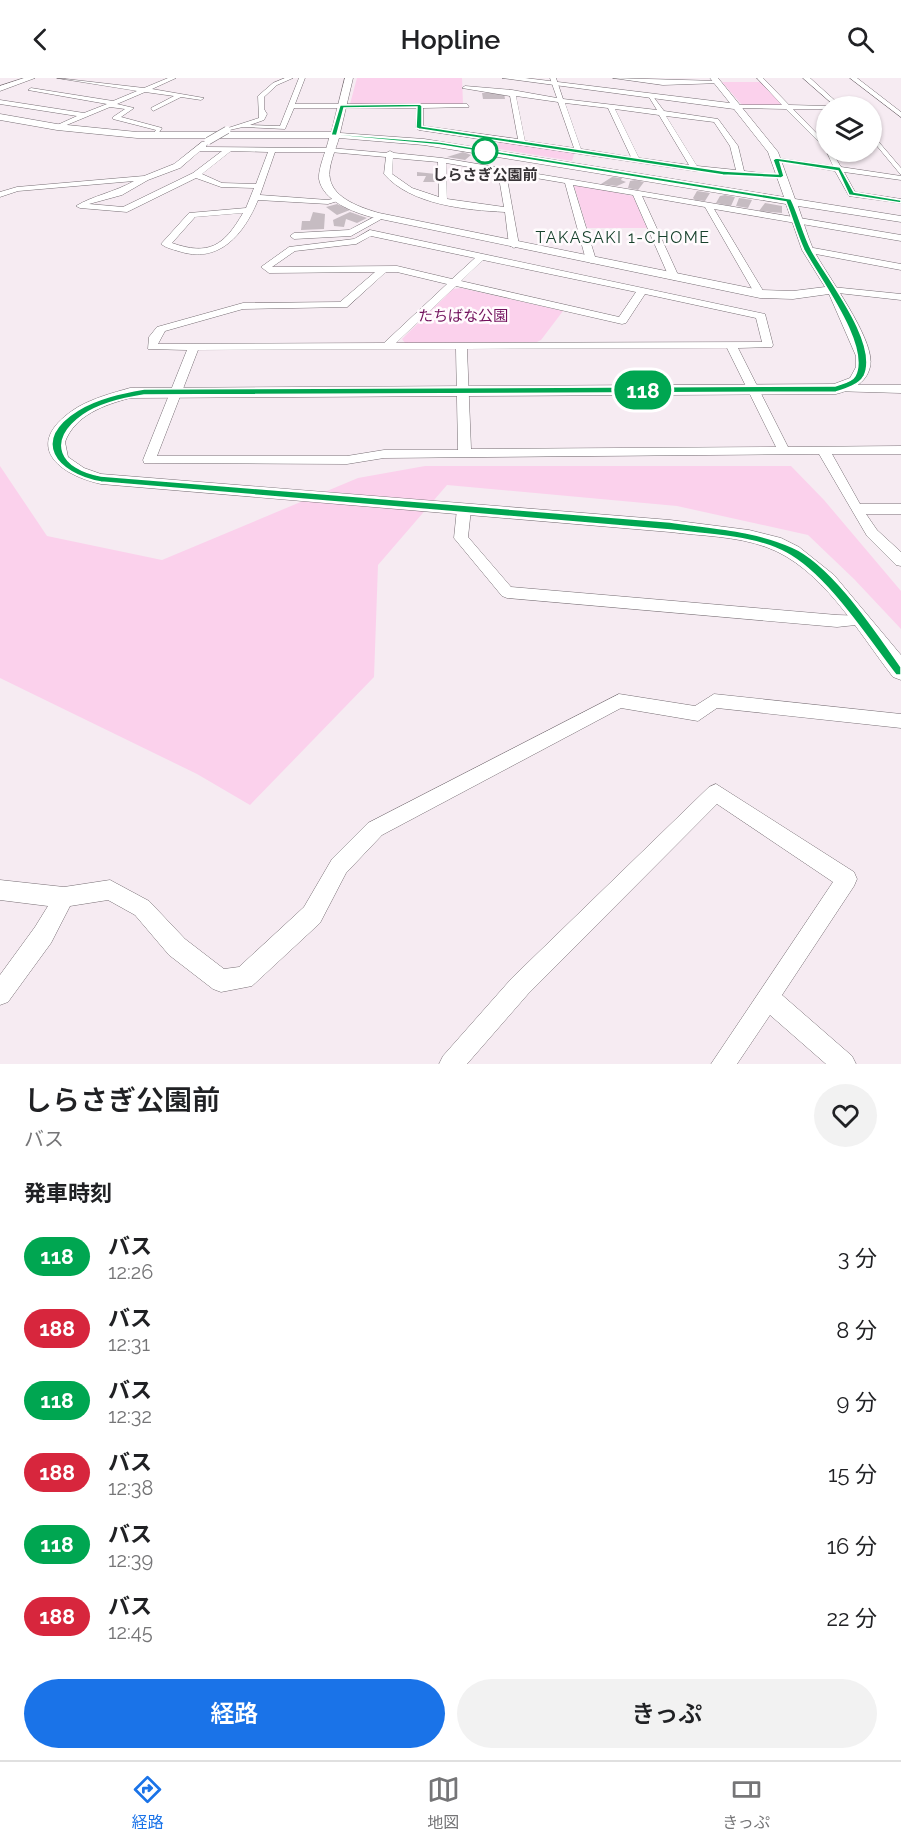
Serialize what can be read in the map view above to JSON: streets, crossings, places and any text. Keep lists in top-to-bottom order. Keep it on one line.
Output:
{"districts":["TAKASAKI 1-CHOME"],"parks":["たちばな公園"],"places":["しらさぎ公園前"],"lines":["bus line 118"],"page":{"header":"Hopline","on_map":"118","heading":[["しらさぎ公園前","バス"],"発車時刻"],"list":[{"mark":"118","name":"バス","note":"12:26","value":"3 分"},{"mark":"188","name":"バス","note":"12:31","value":"8 分"},{"mark":"118","name":"バス","note":"12:32","value":"9 分"},{"mark":"188","name":"バス","note":"12:38","value":"15 分"},{"mark":"118","name":"バス","note":"12:39","value":"16 分"},{"mark":"188","name":"バス","note":"12:45","value":"22 分"}],"buttons":["経路","きっぷ"],"tabs":["経路","地図","きっぷ"]}}
